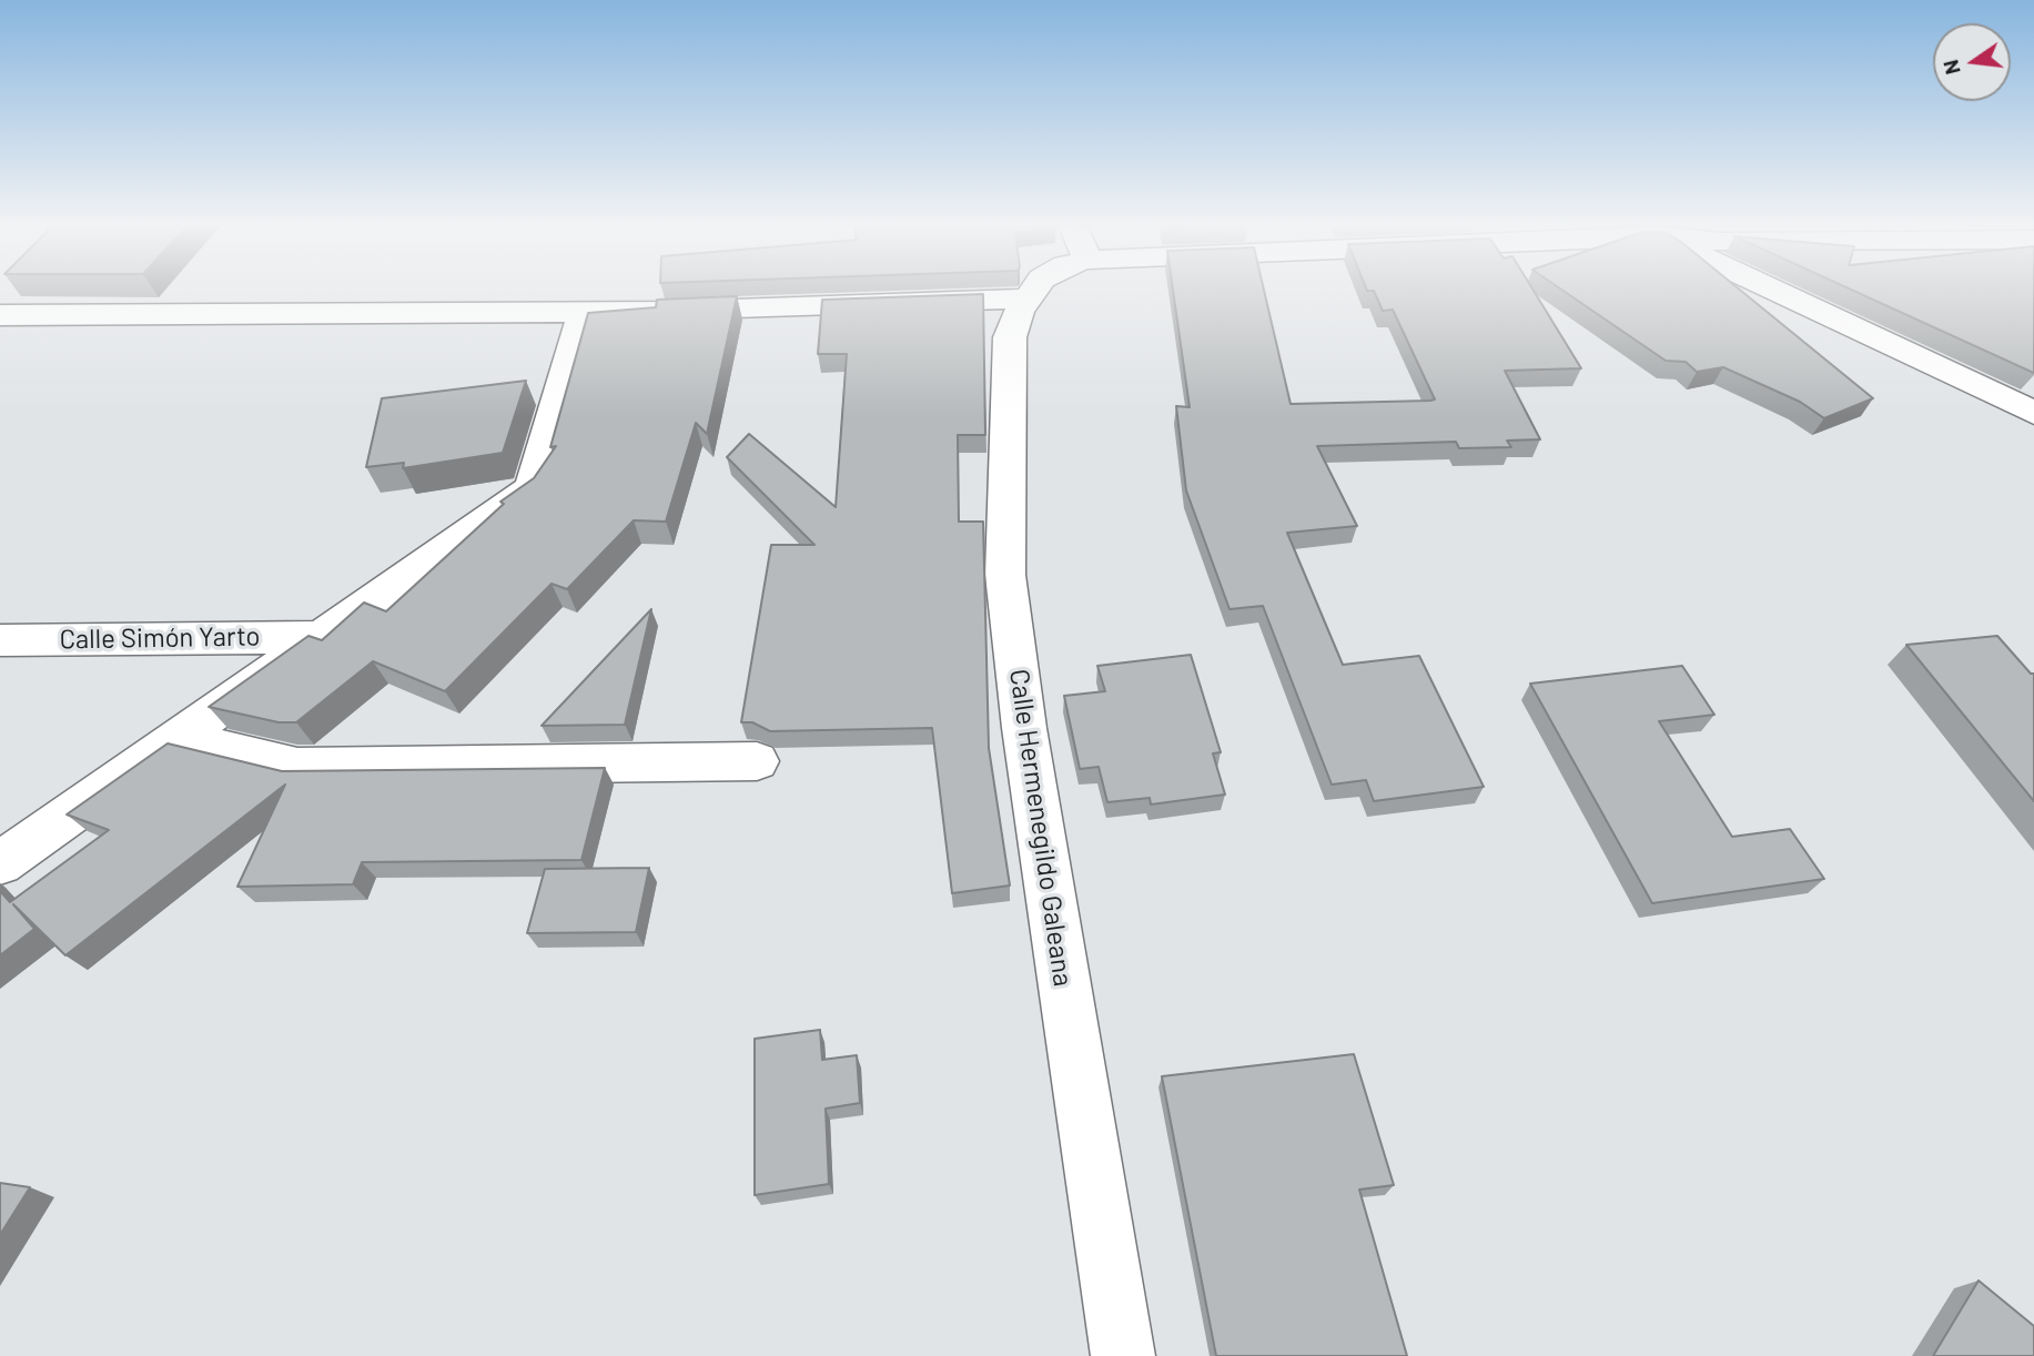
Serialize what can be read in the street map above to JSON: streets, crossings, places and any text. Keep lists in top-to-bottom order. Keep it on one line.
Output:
{"streets":{"street":["Calle Simón Yarto","Calle Hermenegildo Galeana"]},"north":"left"}
